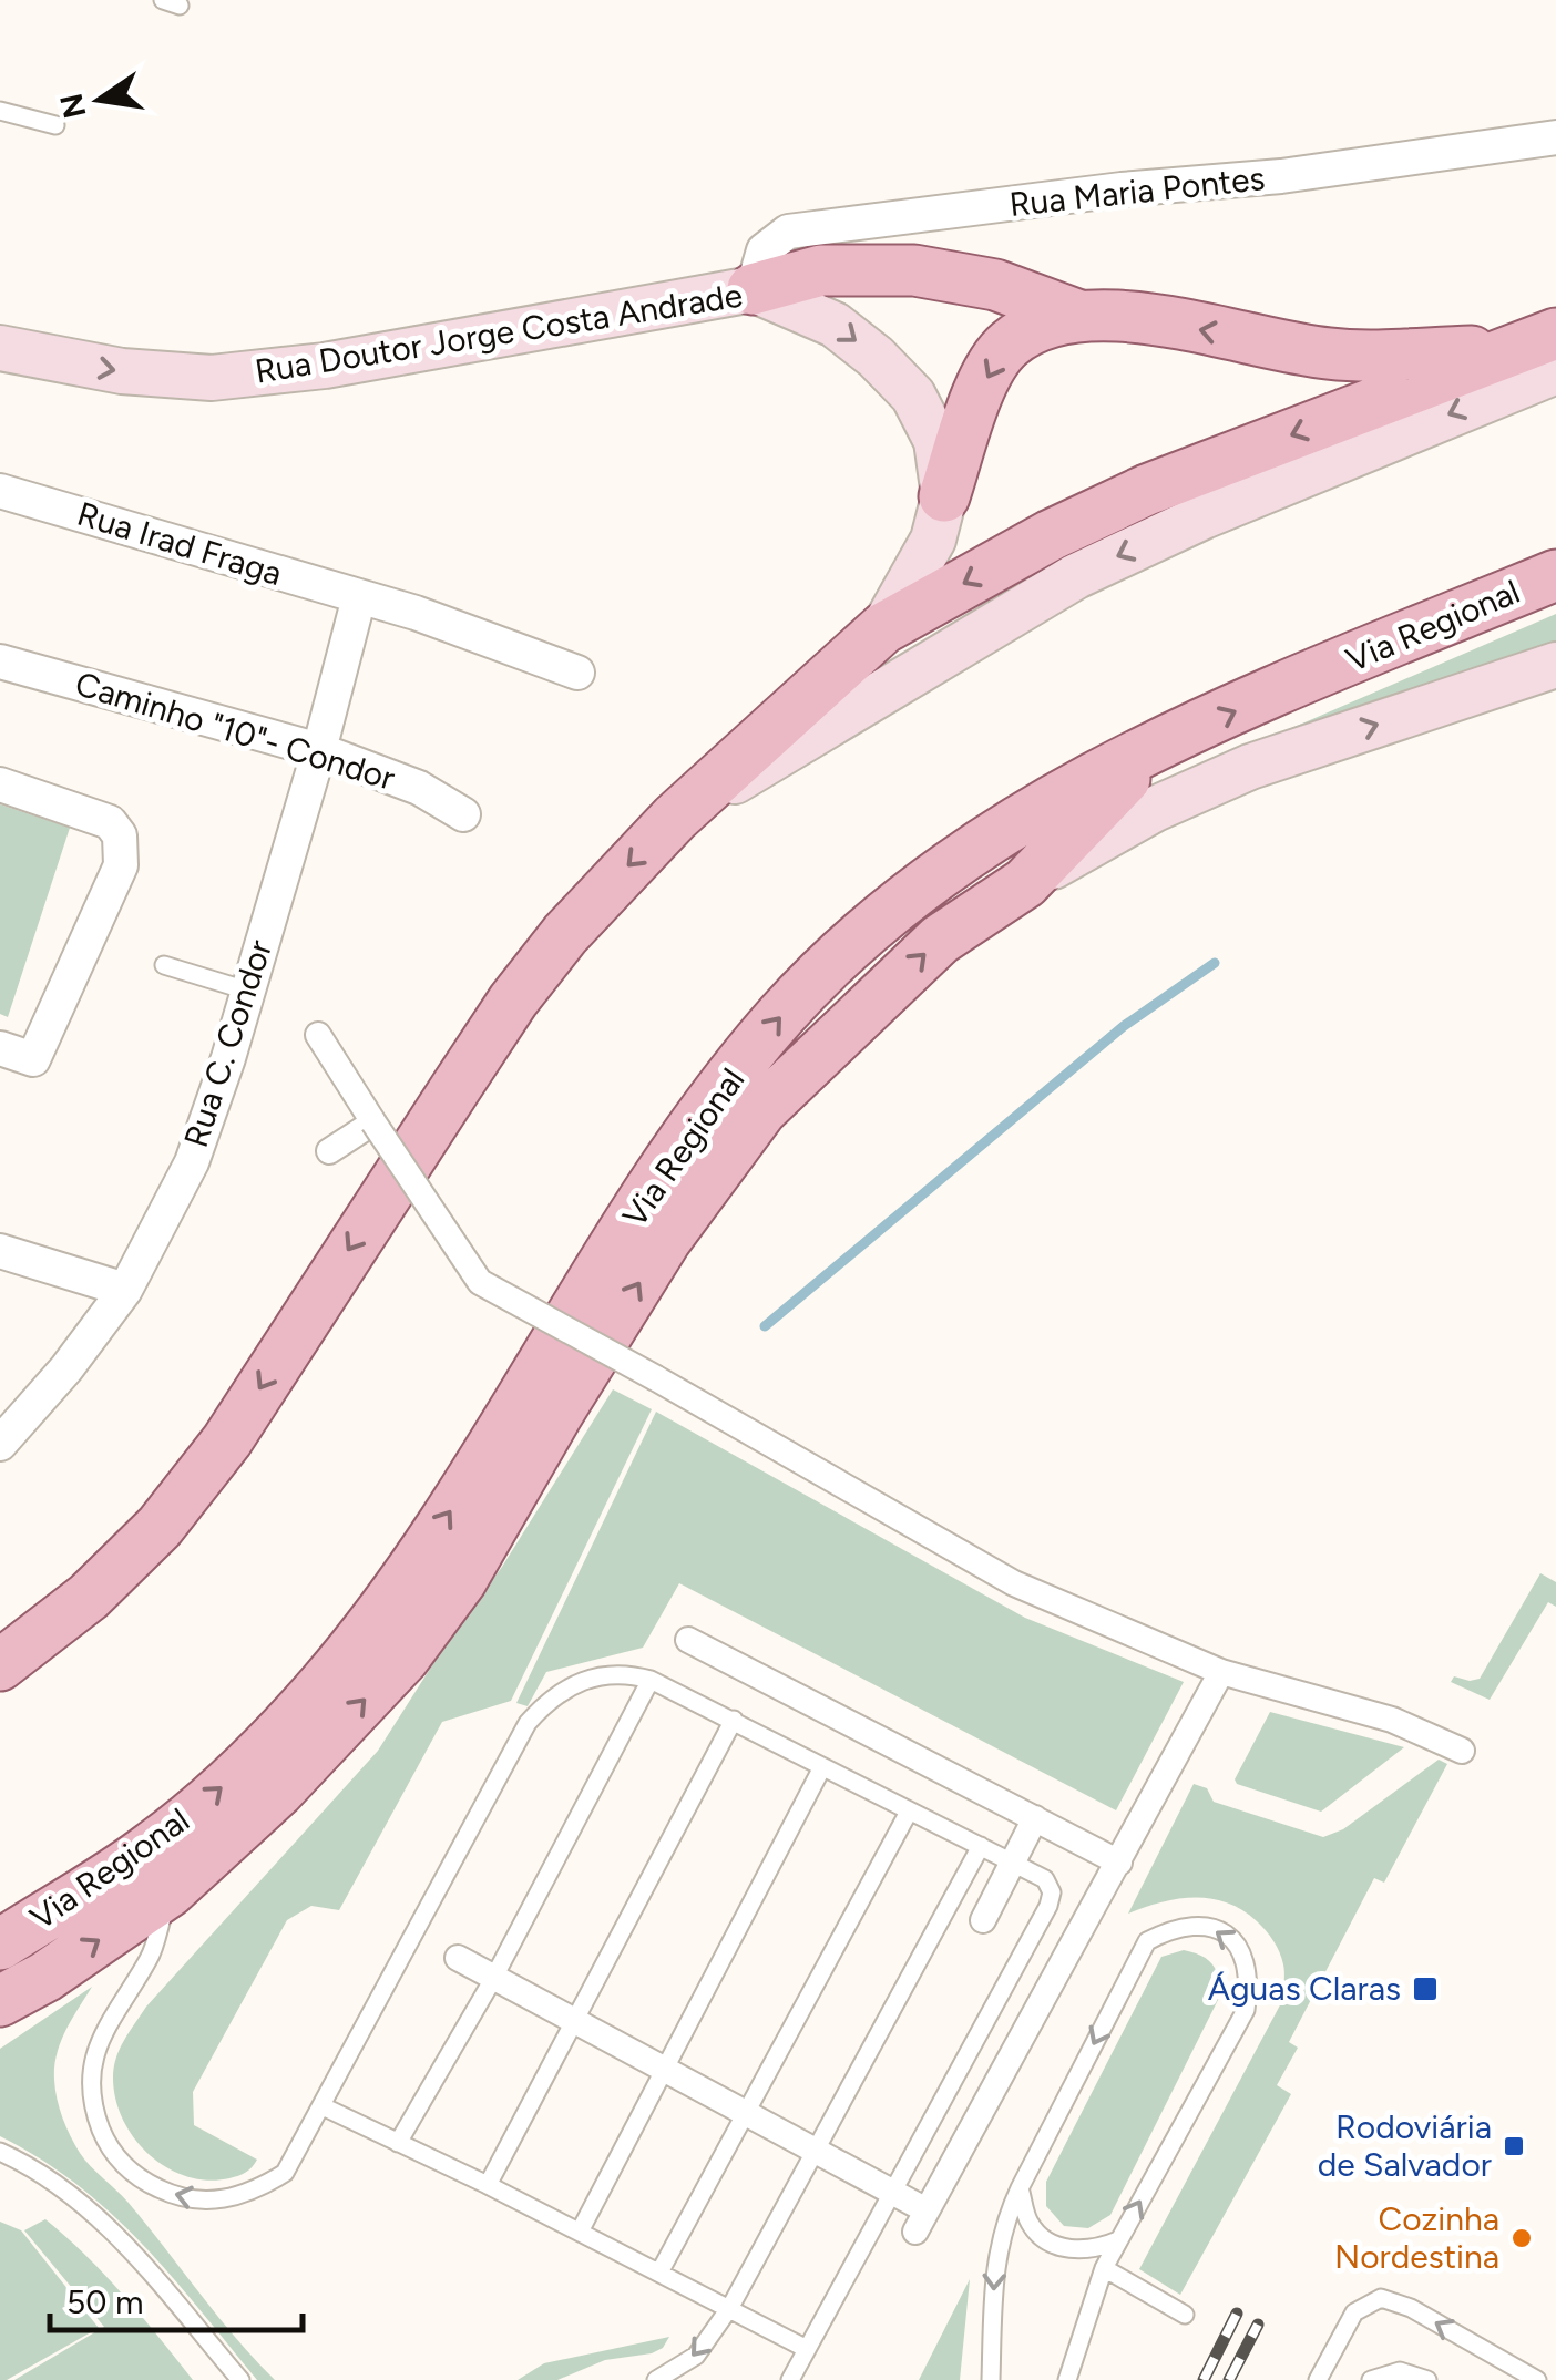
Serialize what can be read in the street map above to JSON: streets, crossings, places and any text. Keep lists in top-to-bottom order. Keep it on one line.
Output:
{"streets":{"main road":["Rua Doutor Jorge Costa Andrade","Via Regional"],"street":["Rua Maria Pontes","Rua Irad Fraga","Caminho \"10\"- Condor","Rua C. Condor"]},"crossings":[["Rua Maria Pontes","Rua Doutor Jorge Costa Andrade"],["Rua Irad Fraga","Rua C. Condor"],["Caminho \"10\"- Condor","Rua C. Condor"]],"places":{"transit":["Águas Claras","Rodoviária de Salvador"],"other":["Cozinha Nordestina"]},"scale_bar":"50 m","north":"left"}
